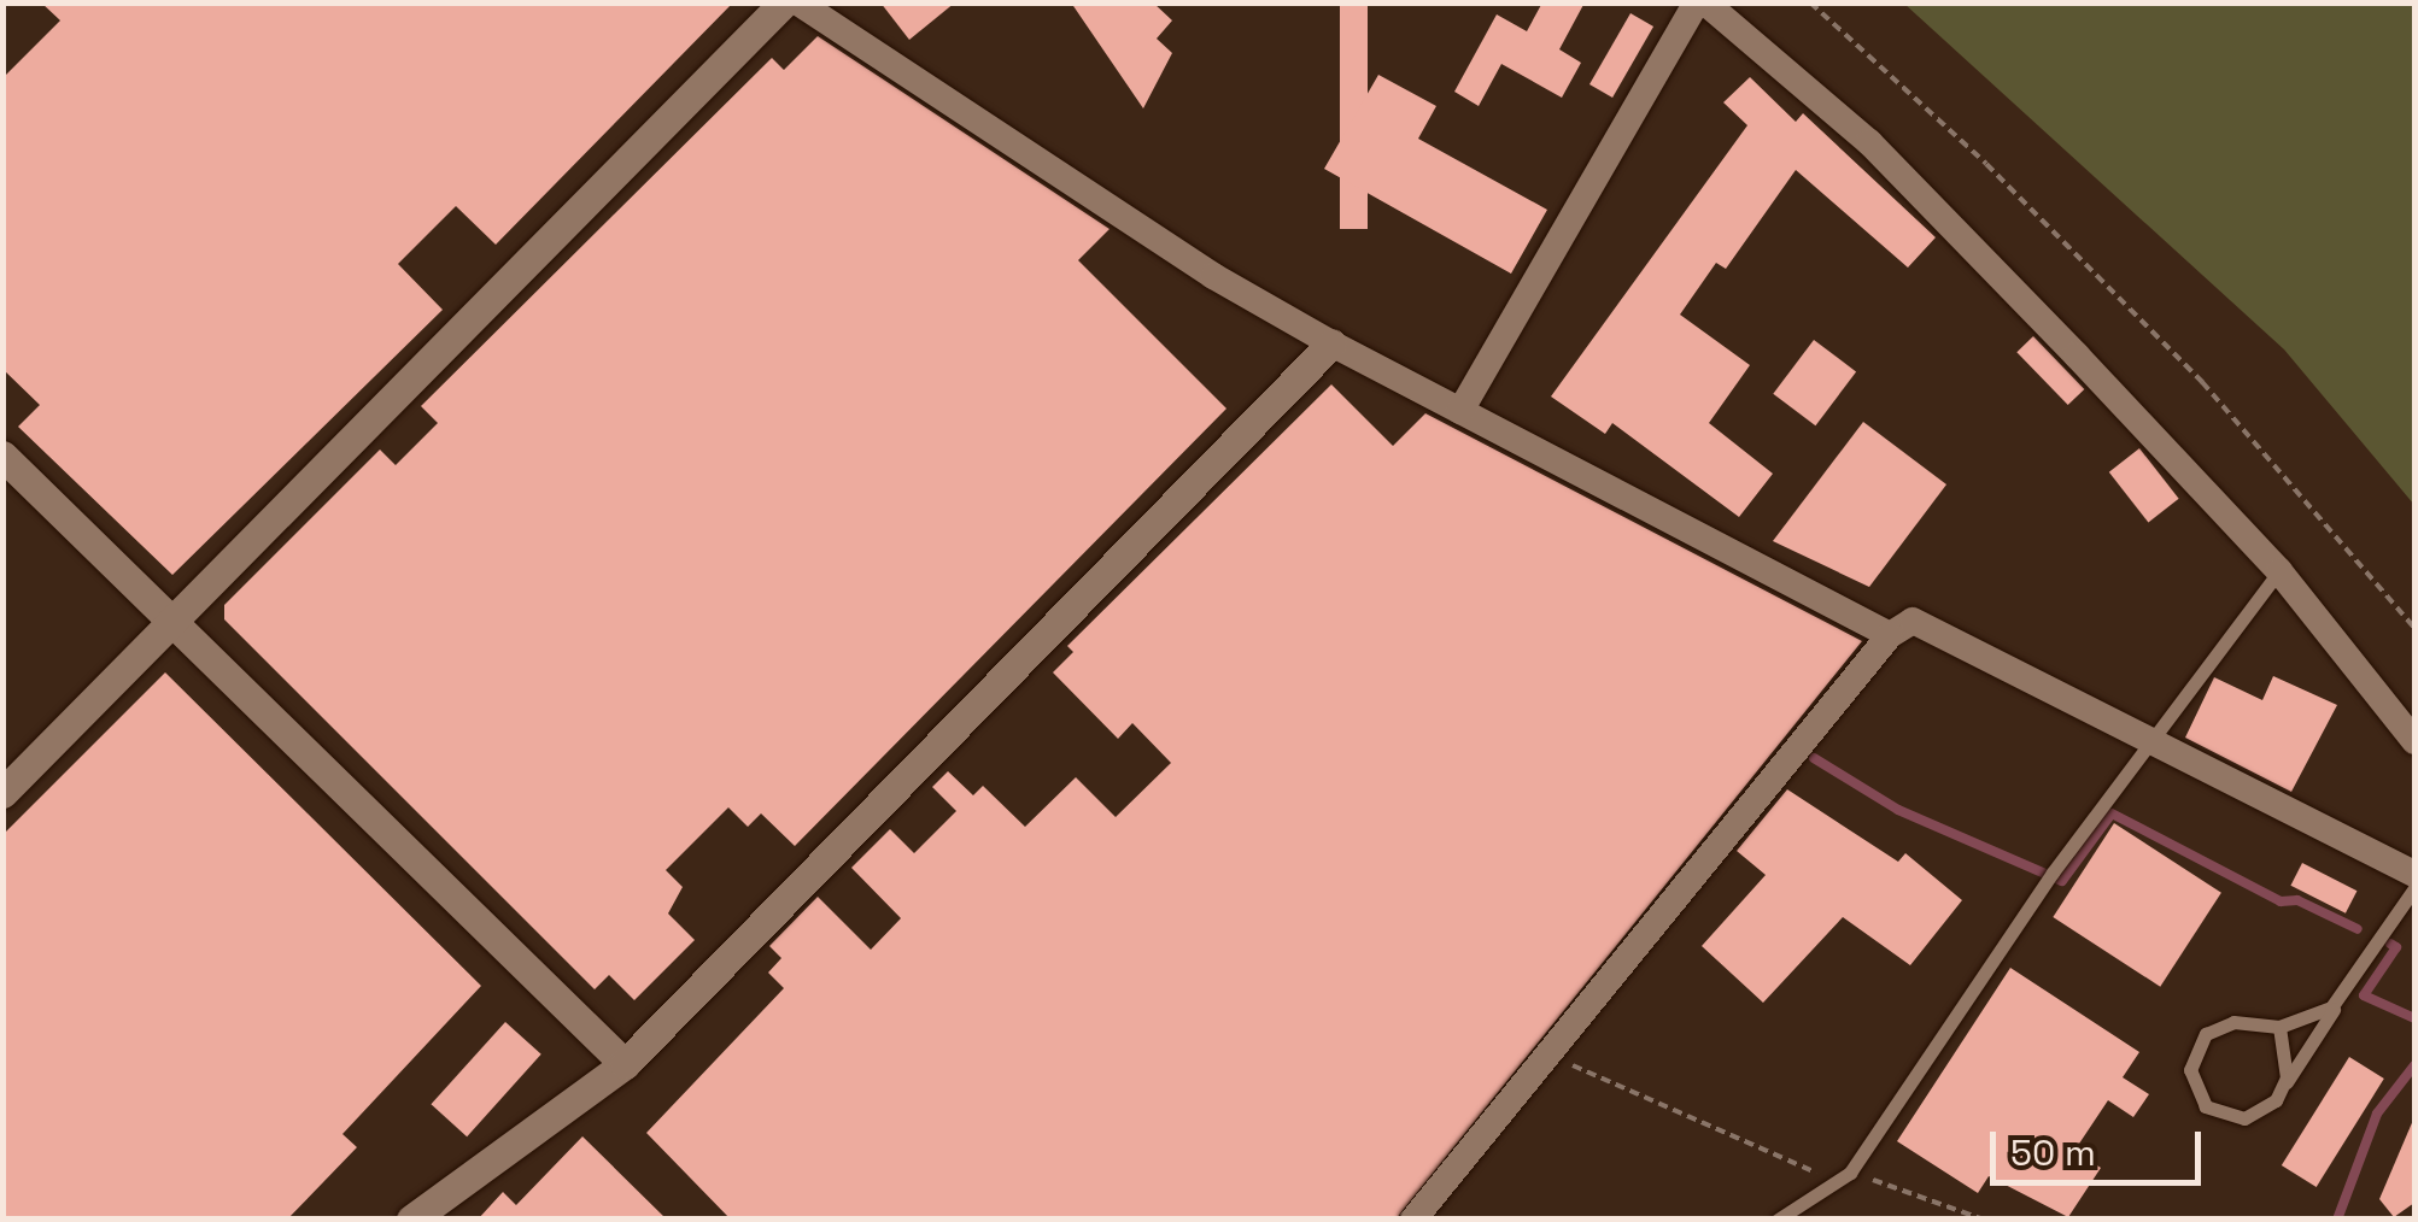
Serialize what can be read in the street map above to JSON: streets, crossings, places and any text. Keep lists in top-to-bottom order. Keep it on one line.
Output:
{"scale_bar":"50 m"}
